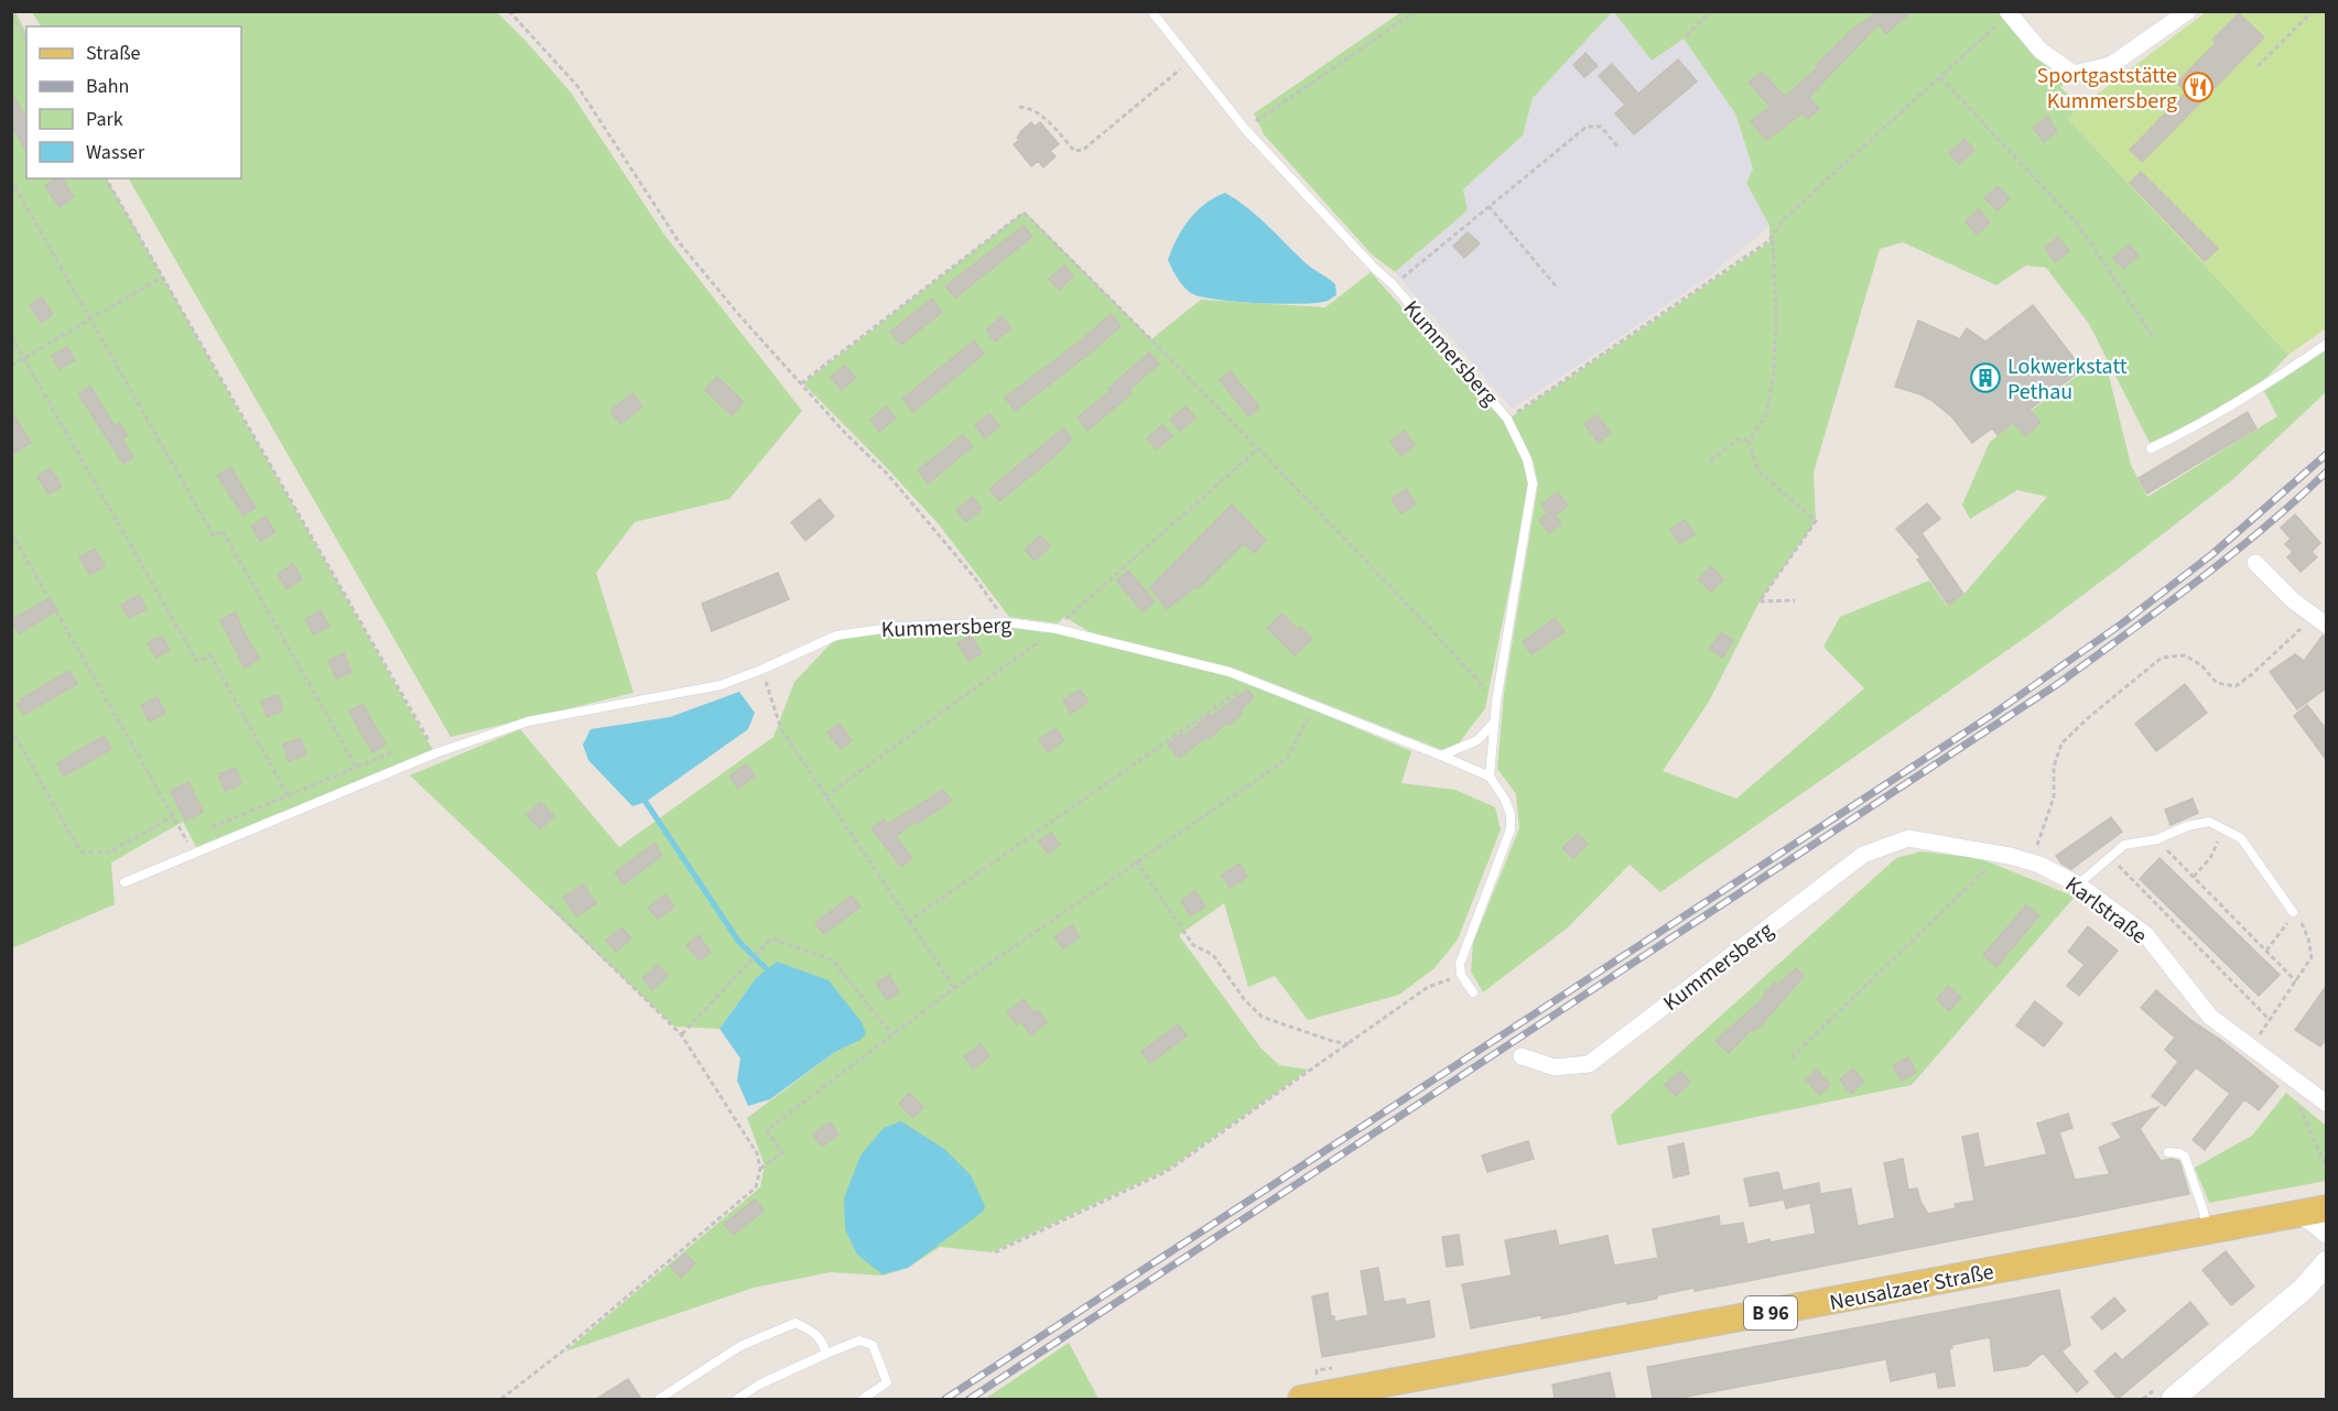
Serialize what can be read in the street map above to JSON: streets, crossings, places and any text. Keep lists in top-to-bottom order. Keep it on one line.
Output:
{"streets":{"main road":["Neusalzaer Straße","B 96"],"street":["Kummersberg","Karlstraße"]},"crossings":[["Kummersberg","Karlstraße"]],"places":{"restaurant":["Sportgaststätte Kummersberg"],"building":["Lokwerkstatt Pethau"]},"legend":["Straße","Bahn","Park","Wasser"]}
